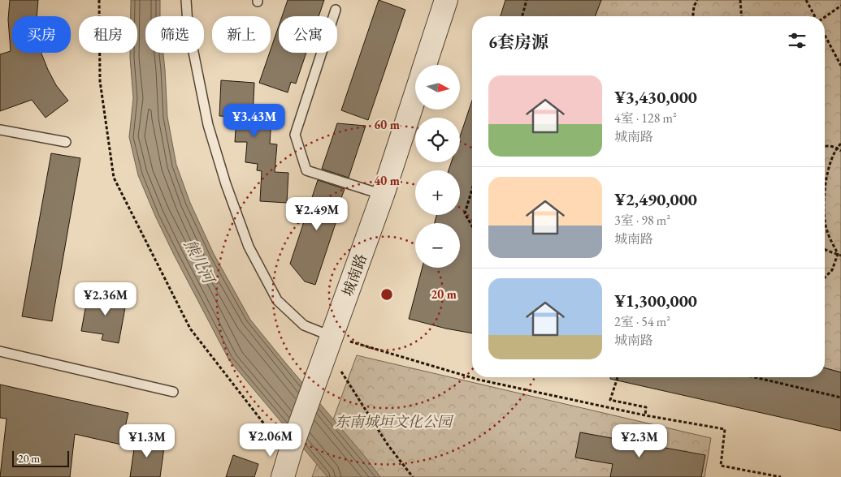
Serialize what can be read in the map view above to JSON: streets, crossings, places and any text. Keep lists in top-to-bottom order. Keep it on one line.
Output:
{"streets":{"street":["城南路"]},"water":["熊儿河"],"parks":["东南城垣文化公园"],"scale_bar":"20 m","north":"right","page":{"chip":["买房","租房","筛选","新上","公寓"],"heading":"6套房源","map_buttons":["+","−"],"list":[{"name":"¥3,430,000","note":"4室 · 128 m² · 城南路"},{"name":"¥2,490,000","note":"3室 · 98 m² · 城南路"},{"name":"¥1,300,000","note":"2室 · 54 m² · 城南路"}],"price":["¥3.43M","¥2.49M","¥2.36M","¥2.06M","¥1.3M","¥2.3M"],"scale":"20 m"},"rings":["60 m","40 m","20 m"]}
